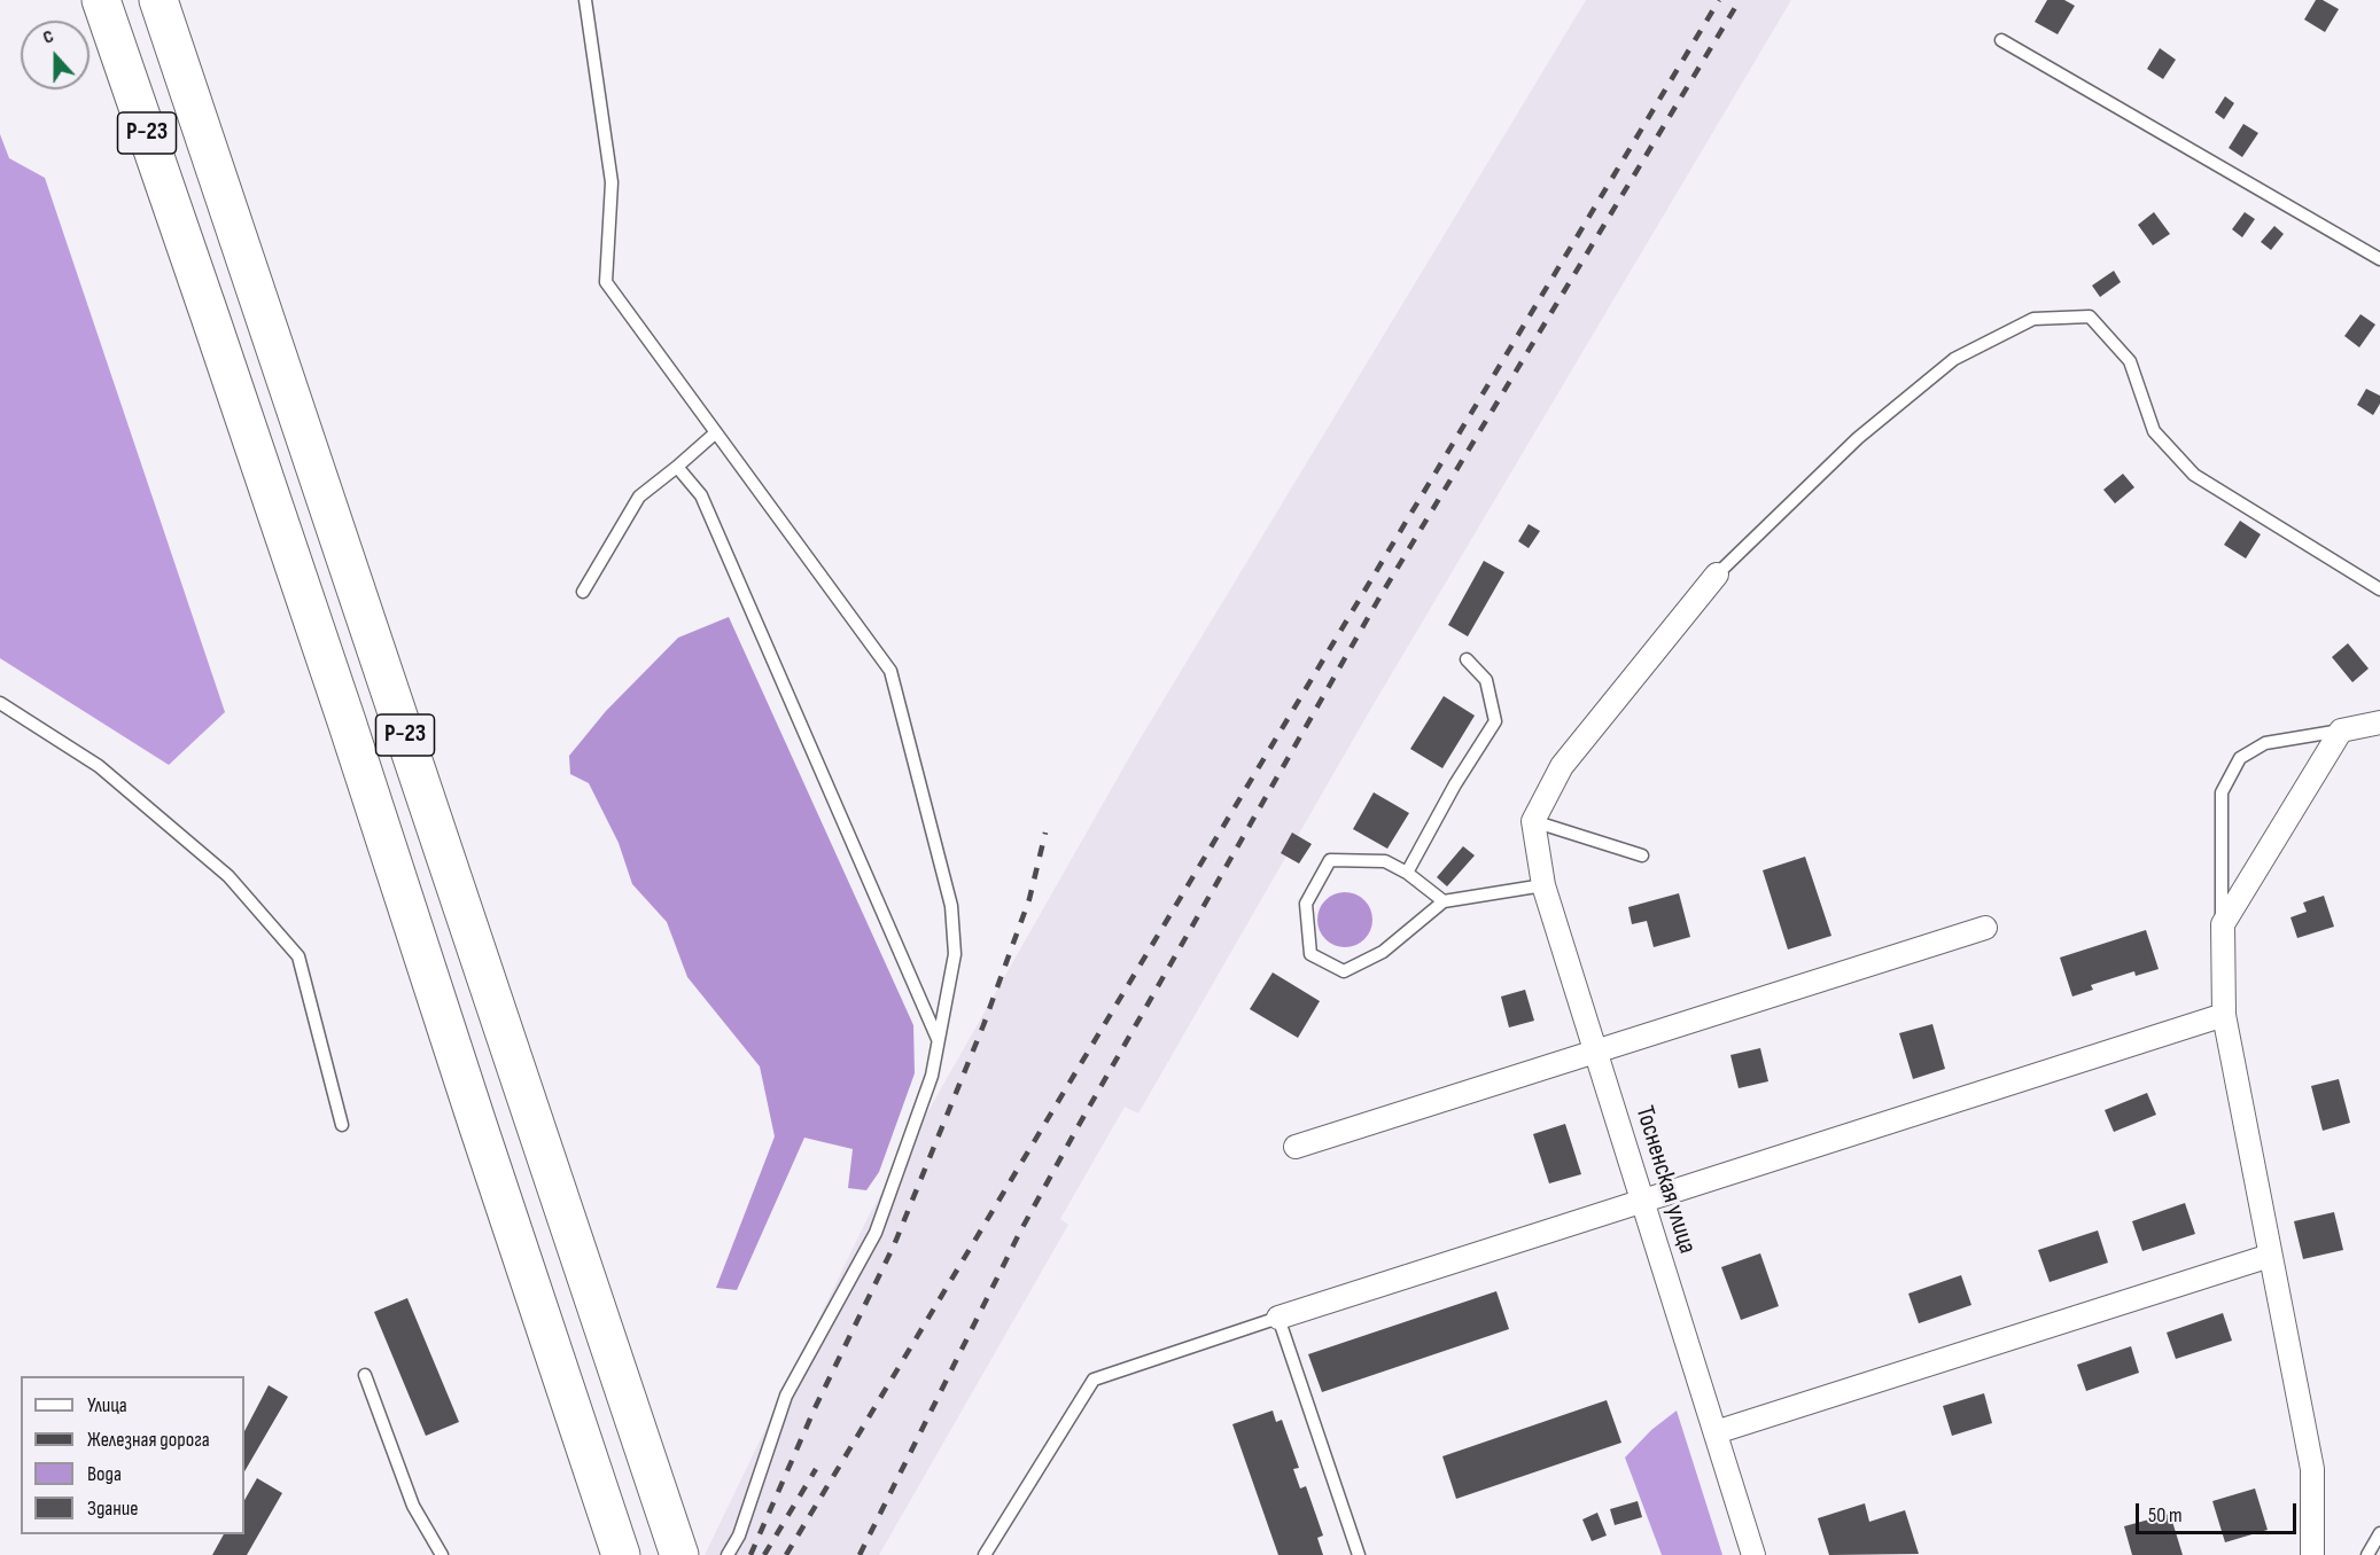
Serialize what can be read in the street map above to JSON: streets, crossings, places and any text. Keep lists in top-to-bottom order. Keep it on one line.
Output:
{"streets":{"highway":["Р-23"],"street":["Тосненская улица"]},"legend":["Улица","Железная дорога","Вода","Здание"],"scale_bar":"50 m","north":"top"}
